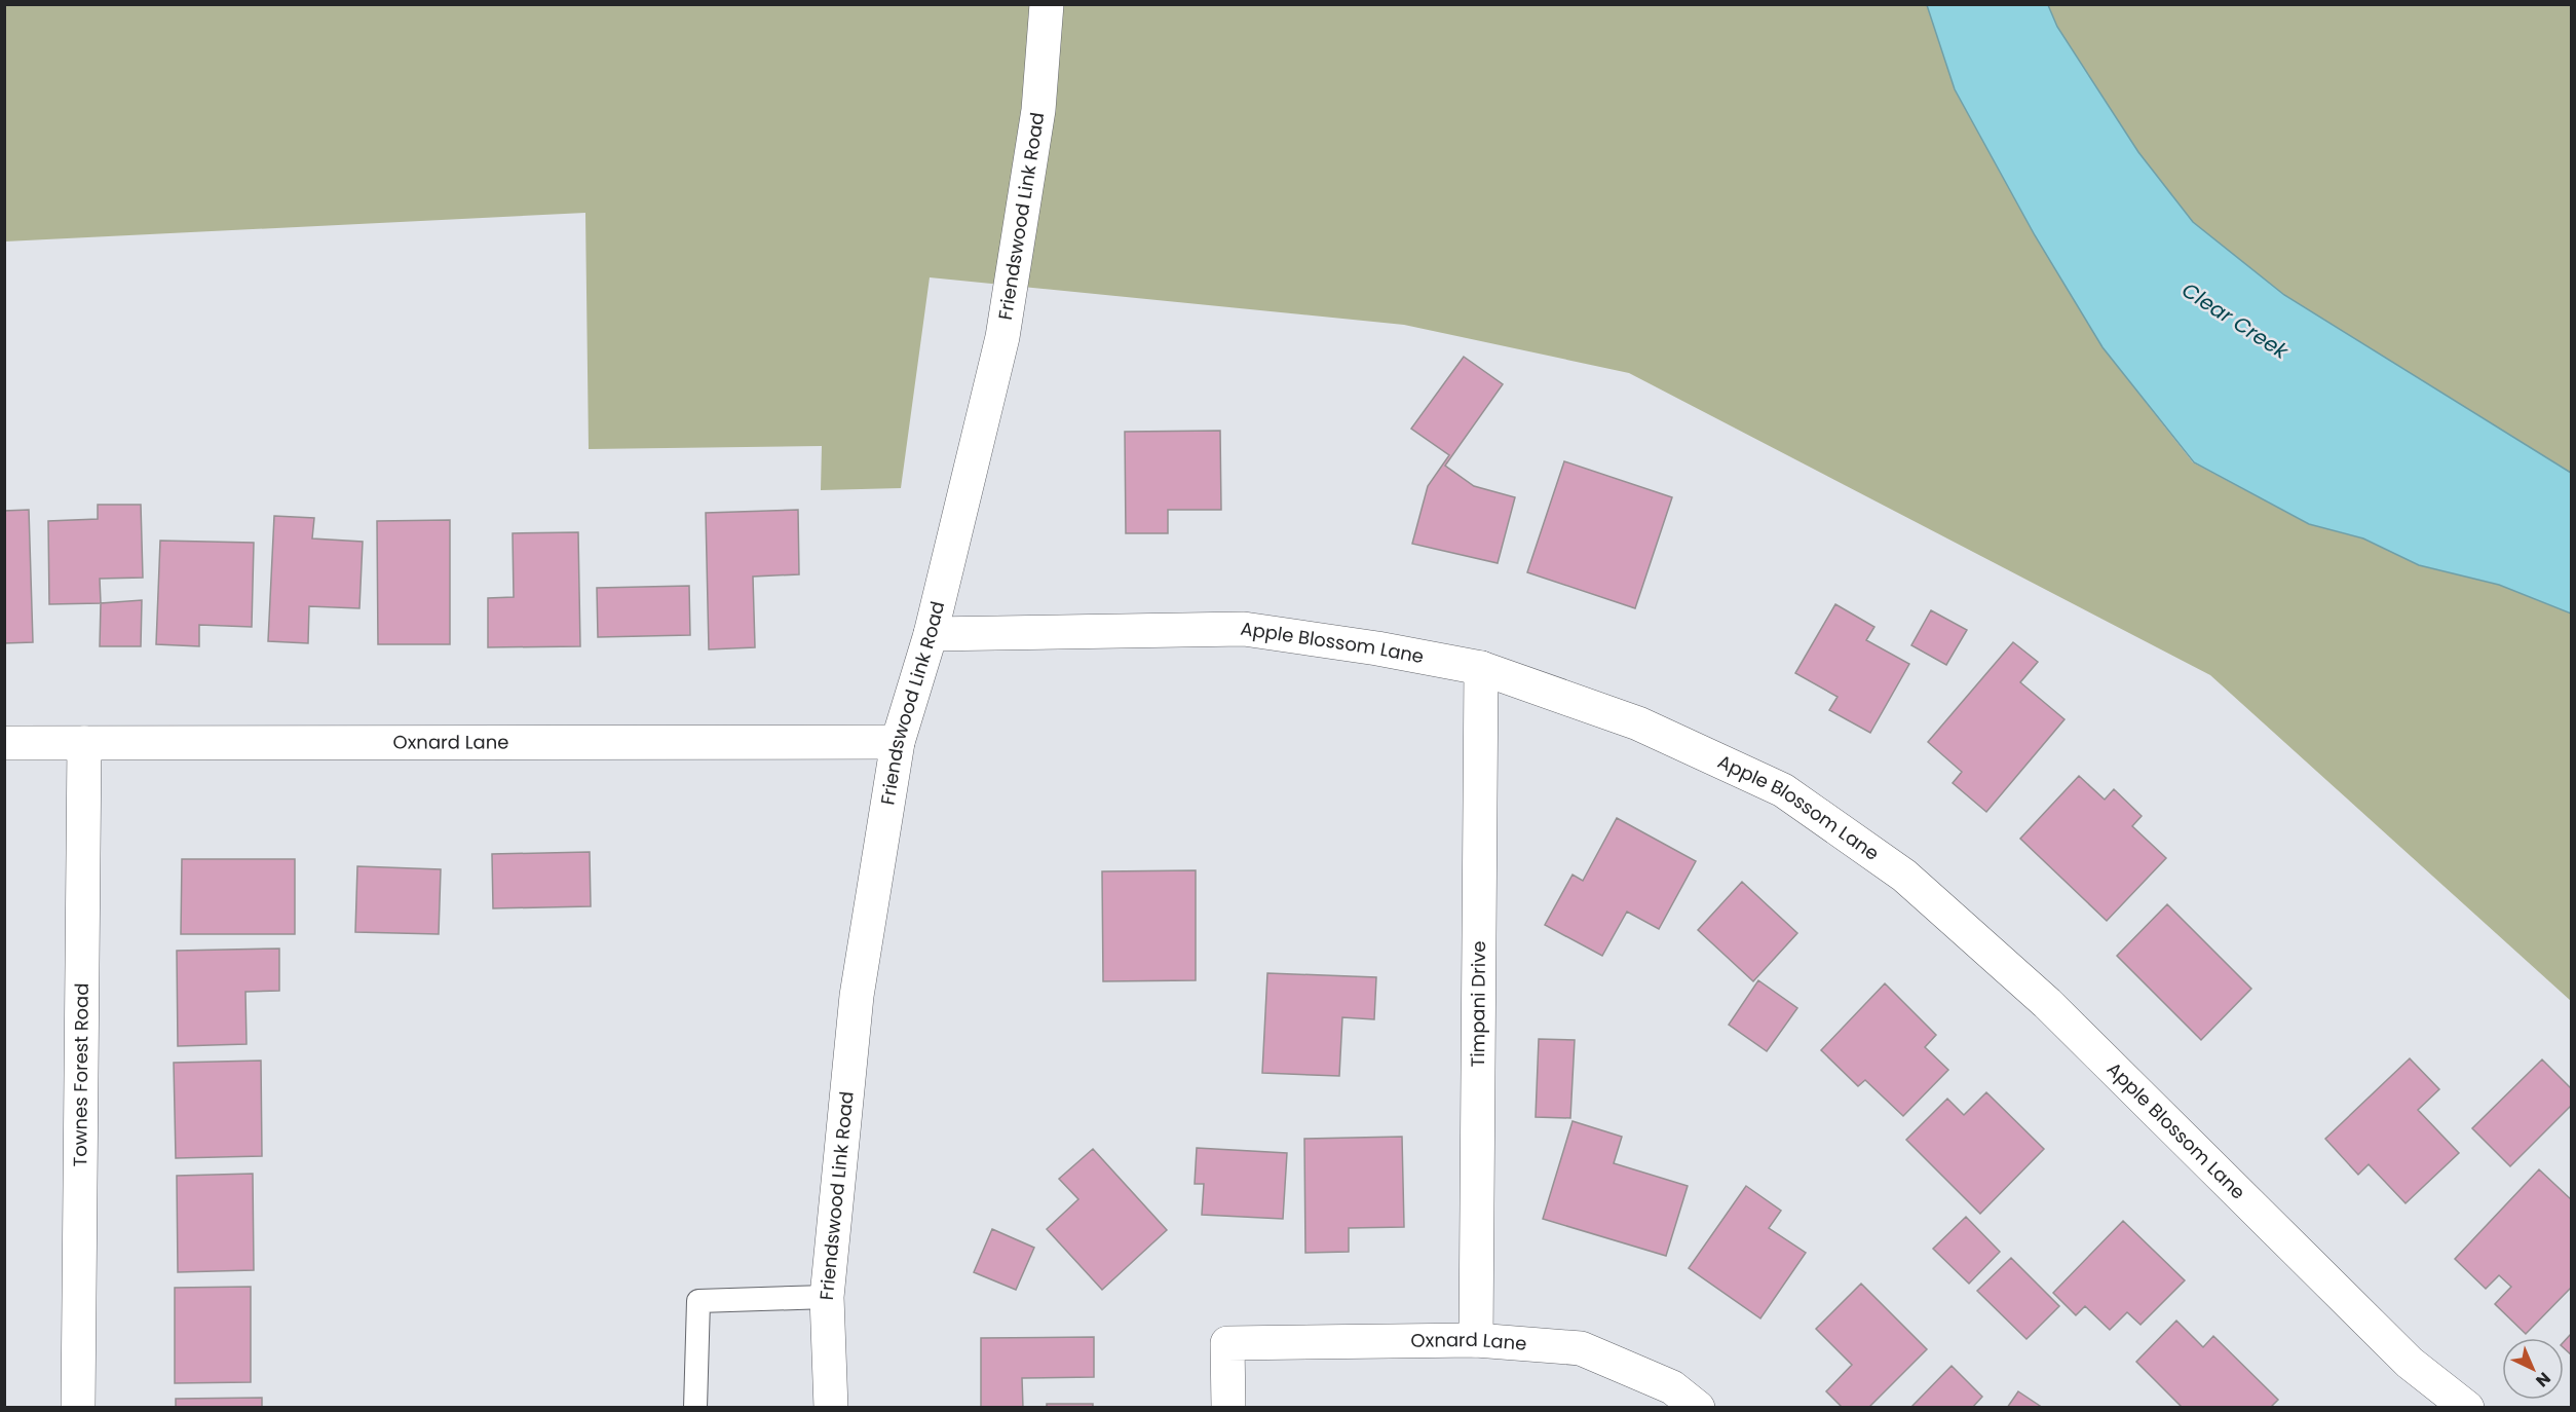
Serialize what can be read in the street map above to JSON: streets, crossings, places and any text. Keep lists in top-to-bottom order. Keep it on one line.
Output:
{"streets":{"street":["Friendswood Link Road","Apple Blossom Lane","Oxnard Lane","Timpani Drive","Townes Forest Road"]},"crossings":[["Friendswood Link Road","Apple Blossom Lane"],["Friendswood Link Road","Oxnard Lane"],["Apple Blossom Lane","Timpani Drive"],["Oxnard Lane","Timpani Drive"],["Oxnard Lane","Townes Forest Road"]],"water":["Clear Creek"],"north":"bottom right"}
